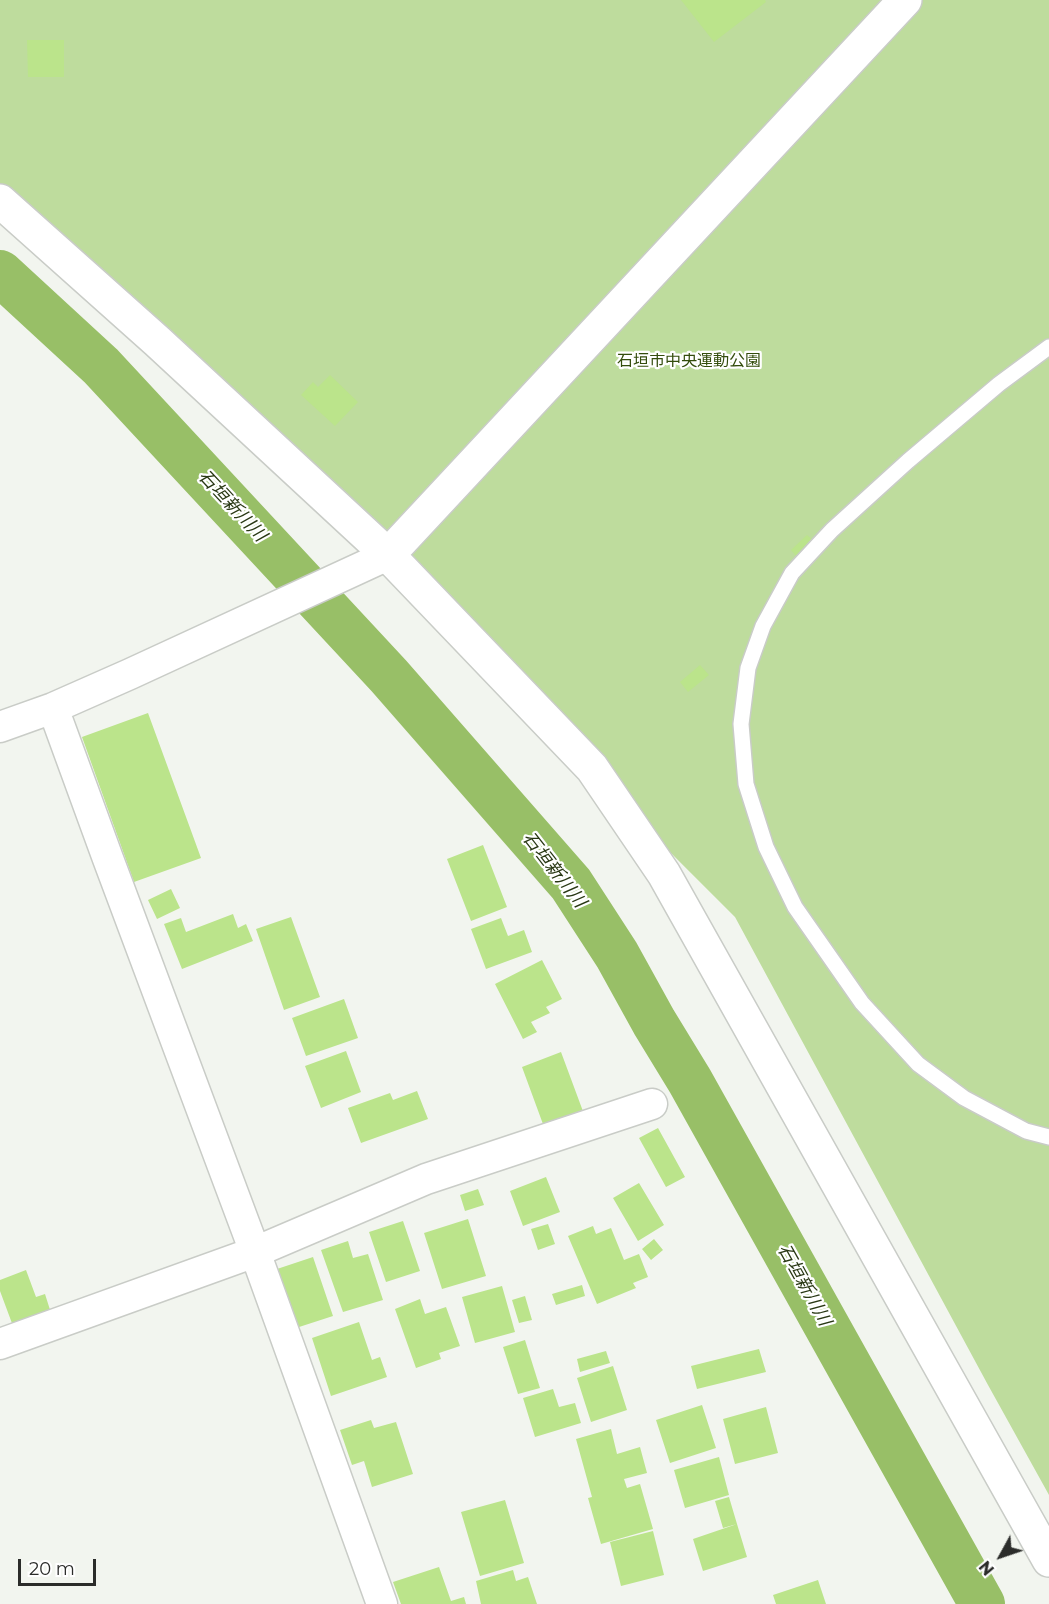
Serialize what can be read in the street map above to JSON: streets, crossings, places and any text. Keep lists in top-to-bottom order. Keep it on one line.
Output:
{"water":["石垣新川川"],"parks":["石垣市中央運動公園"],"scale_bar":"20 m","north":"bottom left"}
